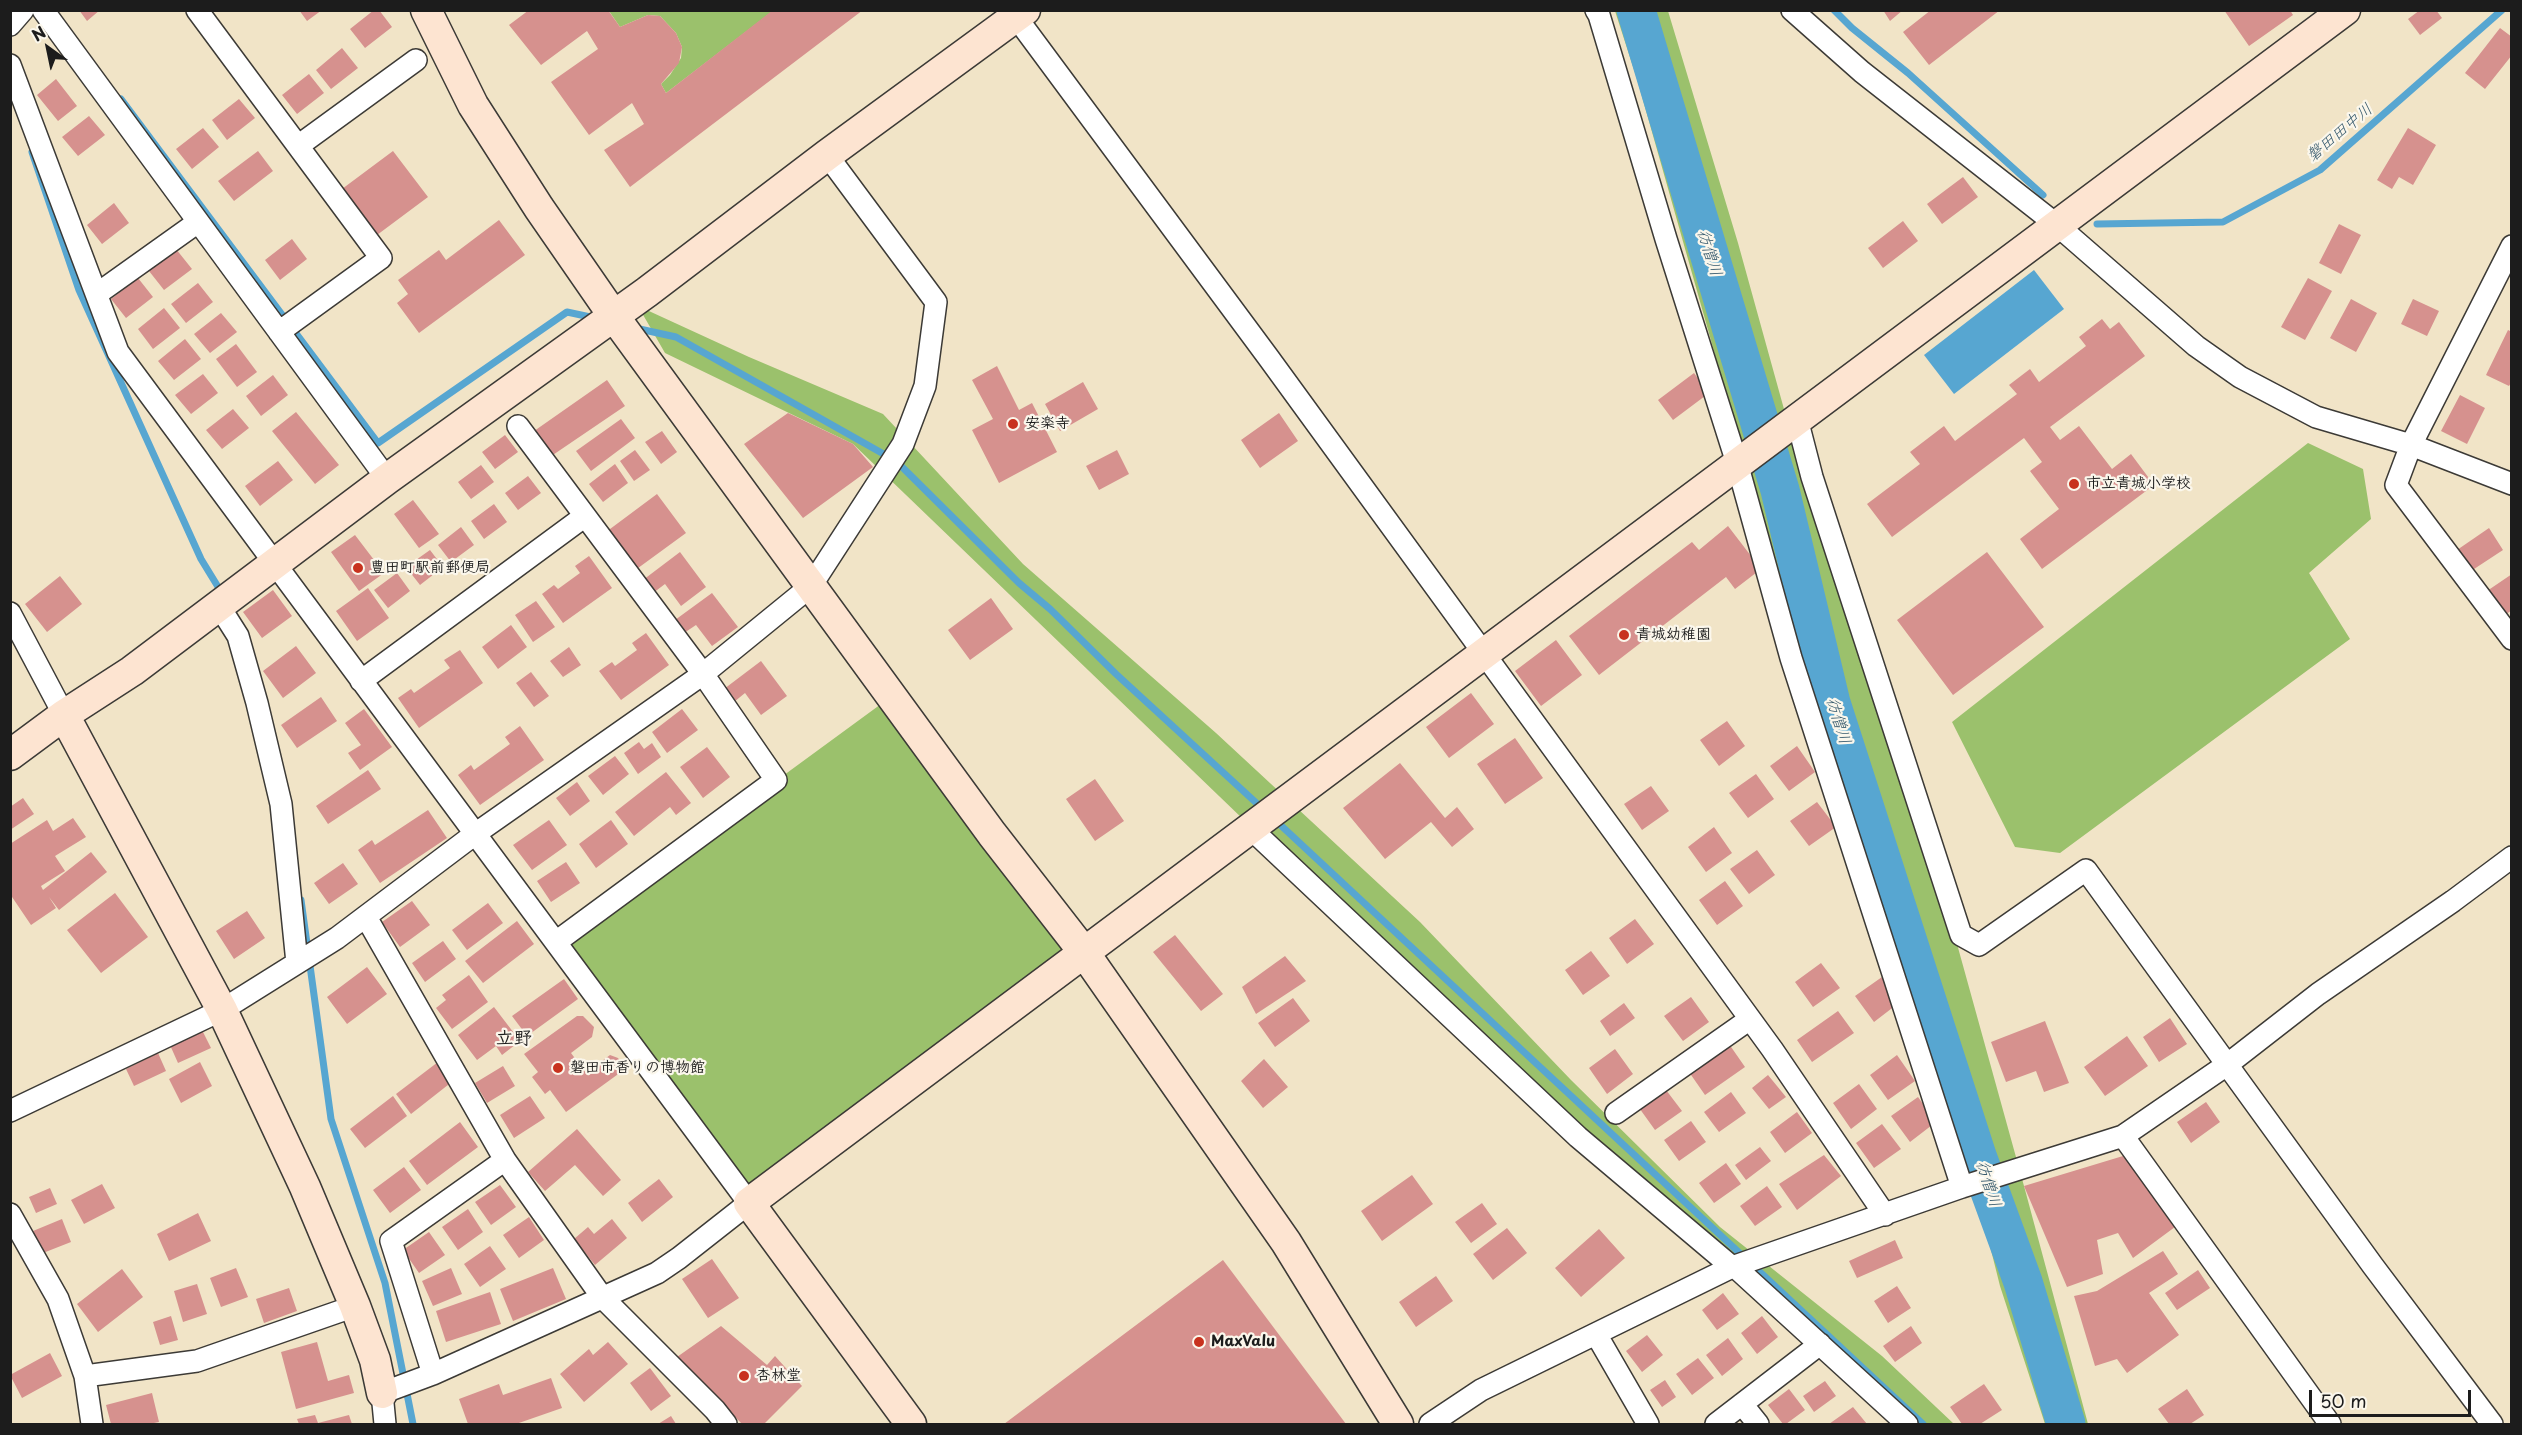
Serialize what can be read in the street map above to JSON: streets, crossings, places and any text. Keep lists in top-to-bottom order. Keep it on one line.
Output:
{"districts":["立野"],"water":["磐田田中川","彷僧川"],"places":["安楽寺","市立青城小学校","豊田町駅前郵便局","青城幼稚園","磐田市香りの博物館","MaxValu","杏林堂"],"scale_bar":"50 m","north":"top left"}
